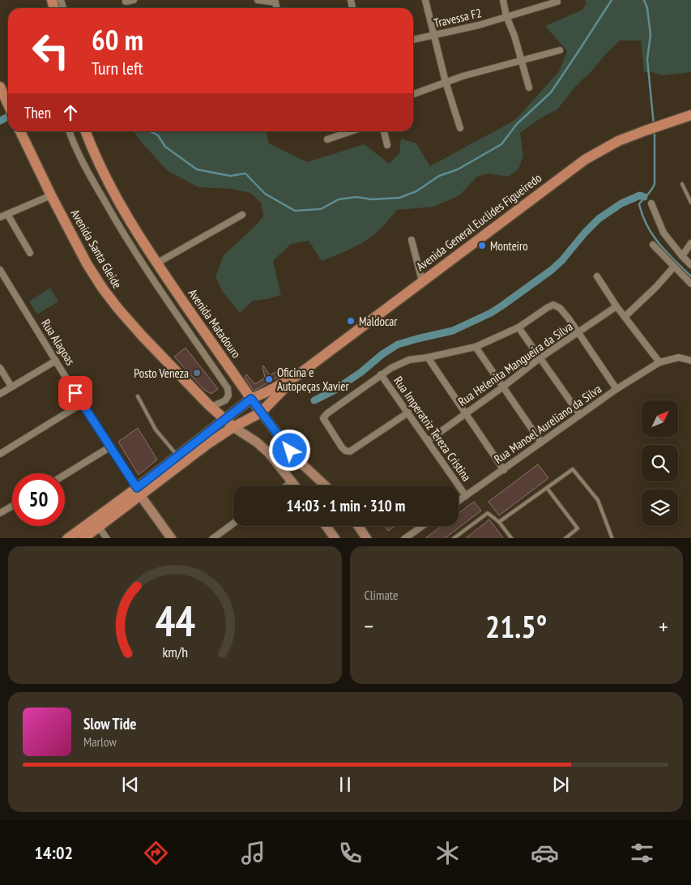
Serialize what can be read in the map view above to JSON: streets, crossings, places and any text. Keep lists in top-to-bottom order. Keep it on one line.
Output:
{"streets":{"main road":["Avenida General Euclides Figueiredo","Avenida Santa Gleide","Avenida Matadouro","Rua Alagoas"],"street":["Travessa F2","Rua Helenita Mangueira da Silva","Rua Manoel Aureliano da Silva","Rua Imperatriz Tereza Cristina"]},"crossings":[["Avenida General Euclides Figueiredo","Avenida Santa Gleide"],["Avenida General Euclides Figueiredo","Avenida Matadouro"],["Avenida General Euclides Figueiredo","Rua Alagoas"],["Rua Helenita Mangueira da Silva","Rua Imperatriz Tereza Cristina"],["Rua Manoel Aureliano da Silva","Rua Imperatriz Tereza Cristina"]],"places":["Monteiro","Maldocar","Posto Veneza","Oficina e Autopeças Xavier"],"north":"top right","page":{"turn":["60 m","Turn left"],"then":"Then","limit":"50","trip":"14:03 · 1 min · 310 m","tile":"Climate","heat":["−","21.5°","+"],"song":["Slow Tide","Marlow"],"tabs":"14:02","gauge":["44","km/h"]}}
